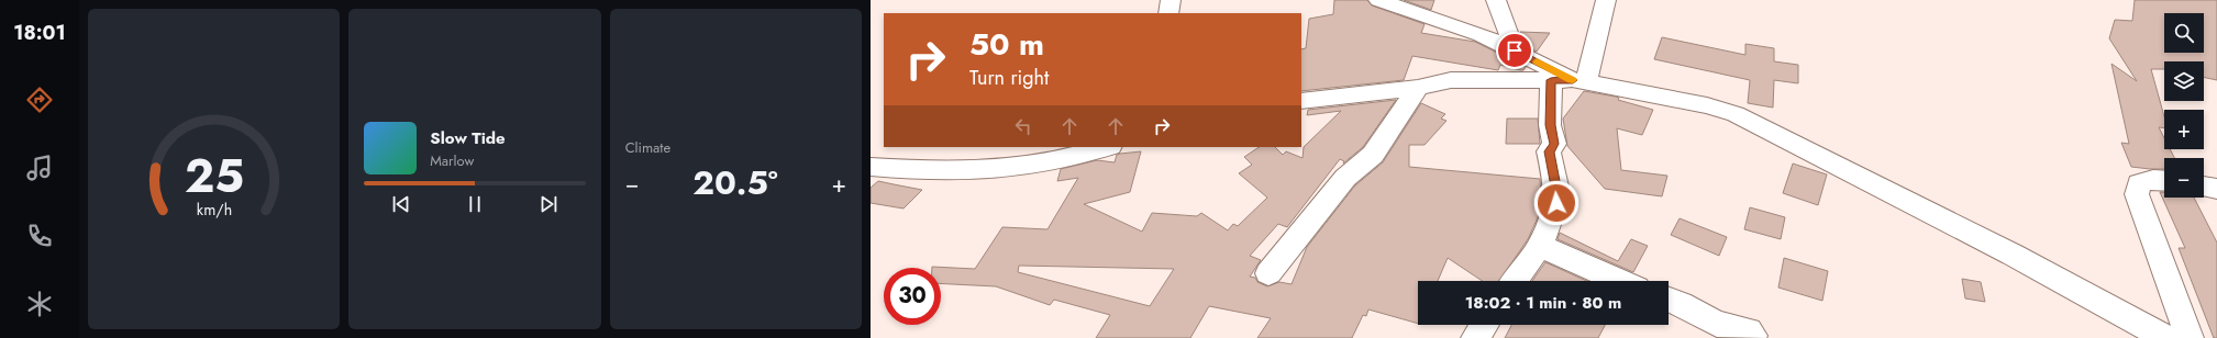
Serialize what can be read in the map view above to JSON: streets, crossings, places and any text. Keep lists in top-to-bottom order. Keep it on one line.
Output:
{"page":{"tabs":"18:01","tile":"Climate","map_buttons":["+","−"],"turn":["50 m","Turn right"],"song":["Slow Tide","Marlow"],"heat":["−","20.5°","+"],"limit":"30","trip":"18:02 · 1 min · 80 m","gauge":["25","km/h"]}}
